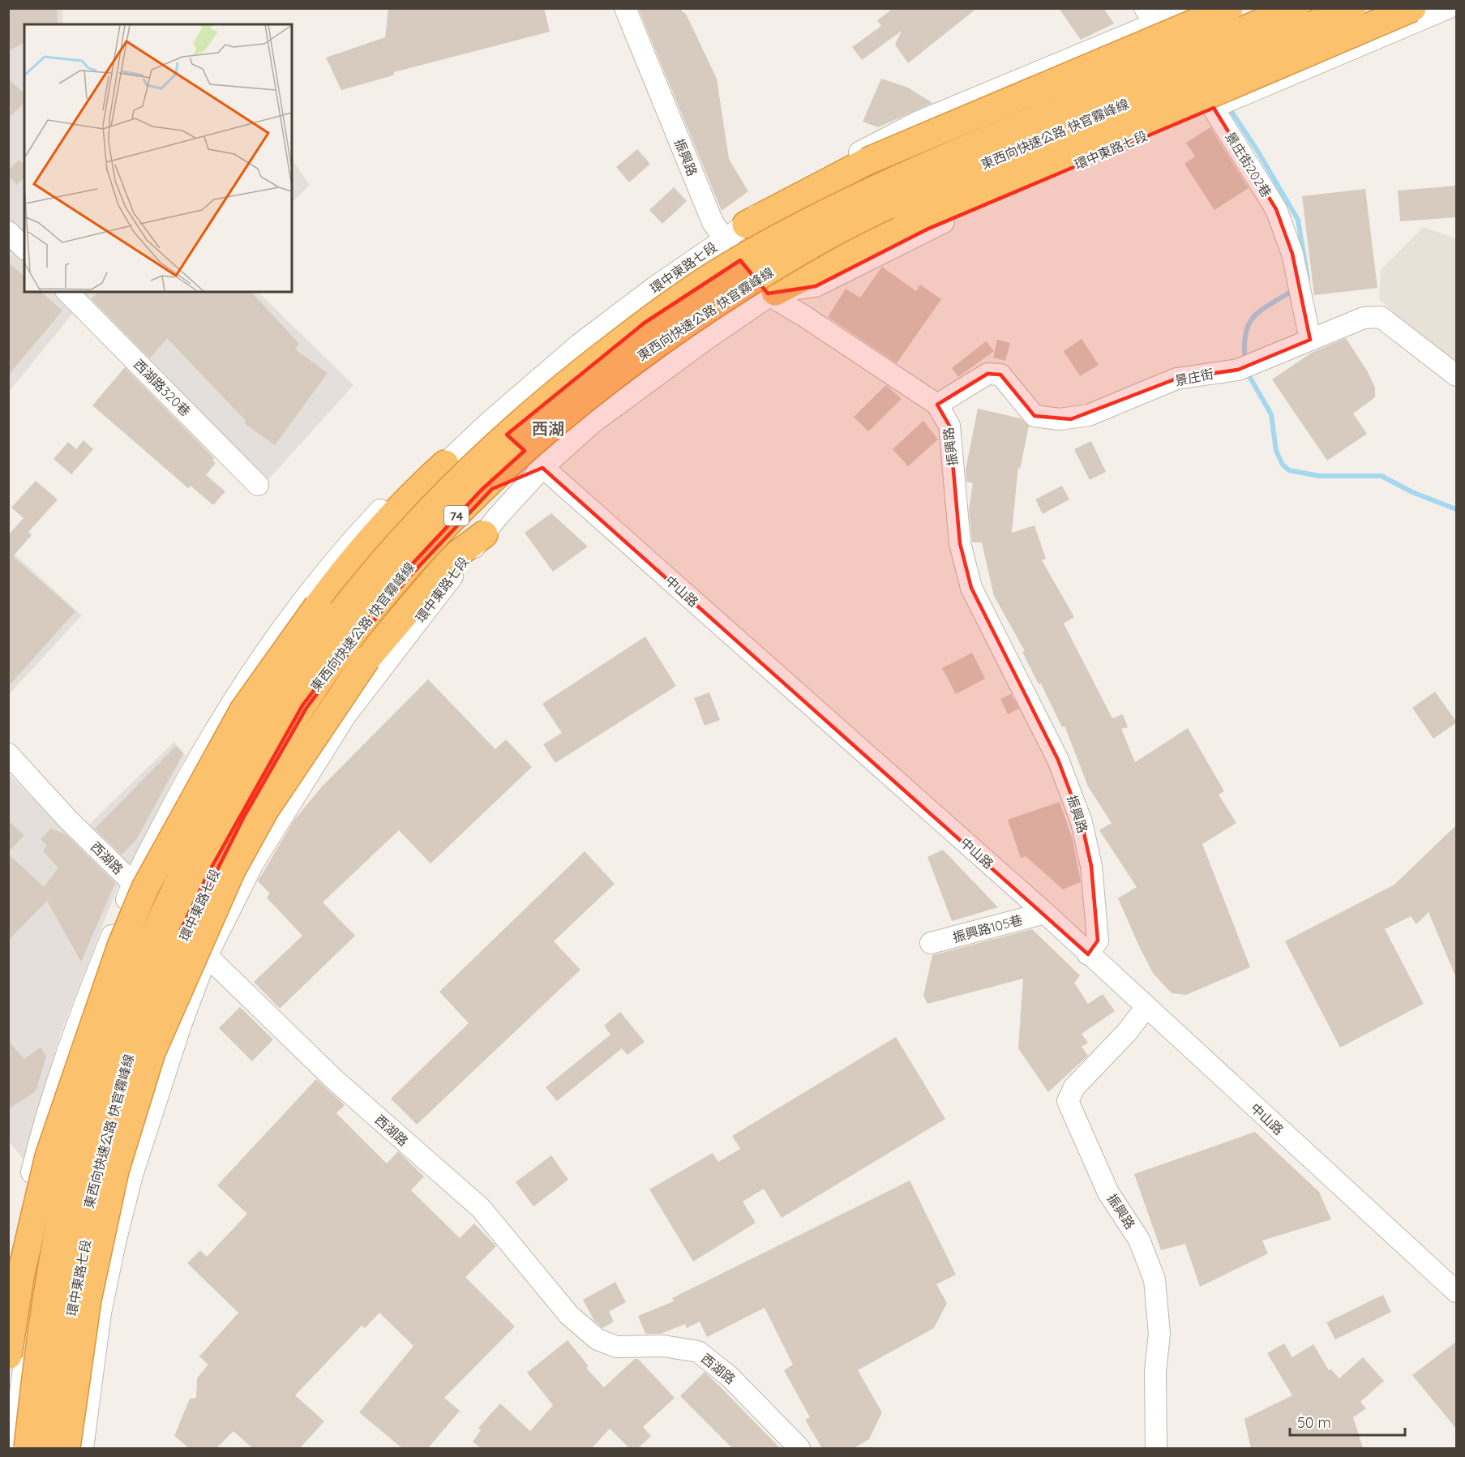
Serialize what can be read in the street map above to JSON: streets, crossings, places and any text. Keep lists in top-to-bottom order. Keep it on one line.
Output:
{"streets":{"highway":["東西向快速公路 快官霧峰線","74"],"street":["環中東路七段","振興路","景庄街202巷","景庄街","西湖路320巷","中山路","西湖路","振興路105巷"]},"crossings":[["環中東路七段","振興路"],["環中東路七段","景庄街202巷"],["環中東路七段","中山路"],["環中東路七段","西湖路"],["振興路","景庄街"],["振興路","中山路"],["景庄街202巷","景庄街"],["中山路","振興路105巷"]],"districts":["西湖"],"scale_bar":"50 m"}
